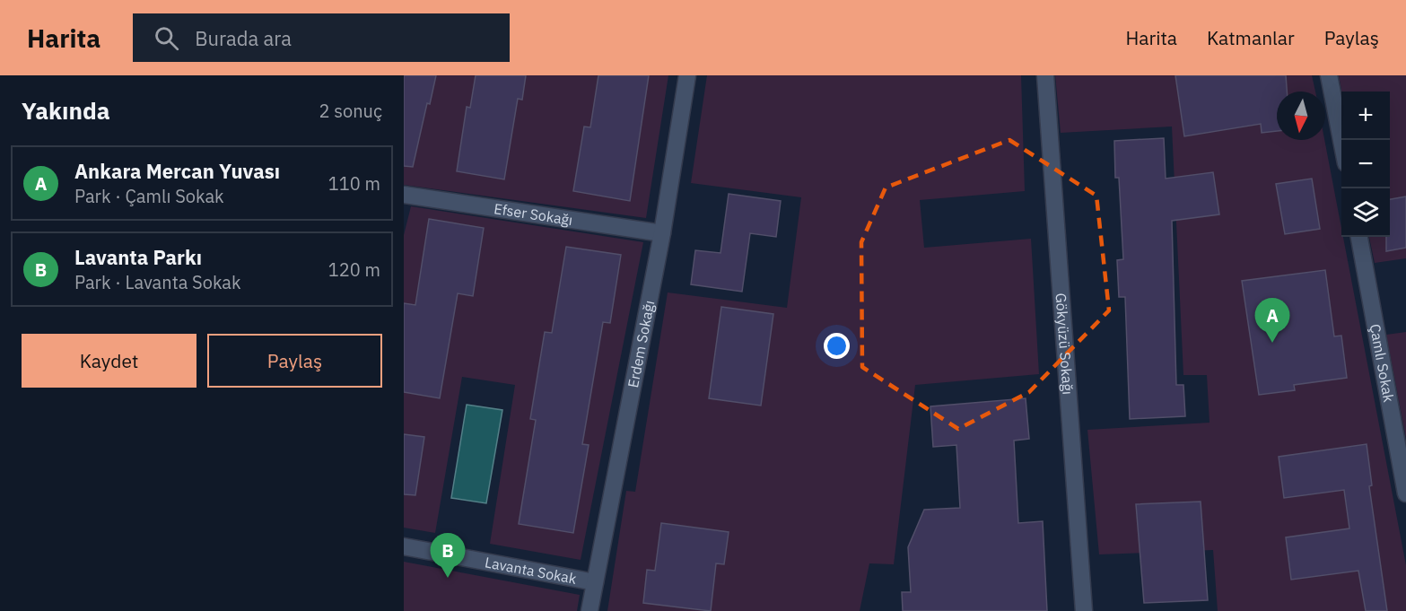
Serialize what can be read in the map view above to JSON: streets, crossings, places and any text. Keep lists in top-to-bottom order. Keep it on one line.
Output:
{"streets":{"street":["Efser Sokağı","Gökyüzü Sokağı","Erdem Sokağı","Çamlı Sokak","Lavanta Sokak"]},"crossings":[["Efser Sokağı","Erdem Sokağı"],["Erdem Sokağı","Lavanta Sokak"]],"north":"bottom","page":{"header":"Harita","search":"Burada ara","nav":["Harita","Katmanlar","Paylaş"],"heading":["Yakında","2 sonuç"],"map_buttons":["+","−"],"list":[{"mark":"A","name":"Ankara Mercan Yuvası","note":"Park · Çamlı Sokak","value":"110 m"},{"mark":"B","name":"Lavanta Parkı","note":"Park · Lavanta Sokak","value":"120 m"}],"pins":["A","B"],"buttons":["Kaydet","Paylaş"]}}
